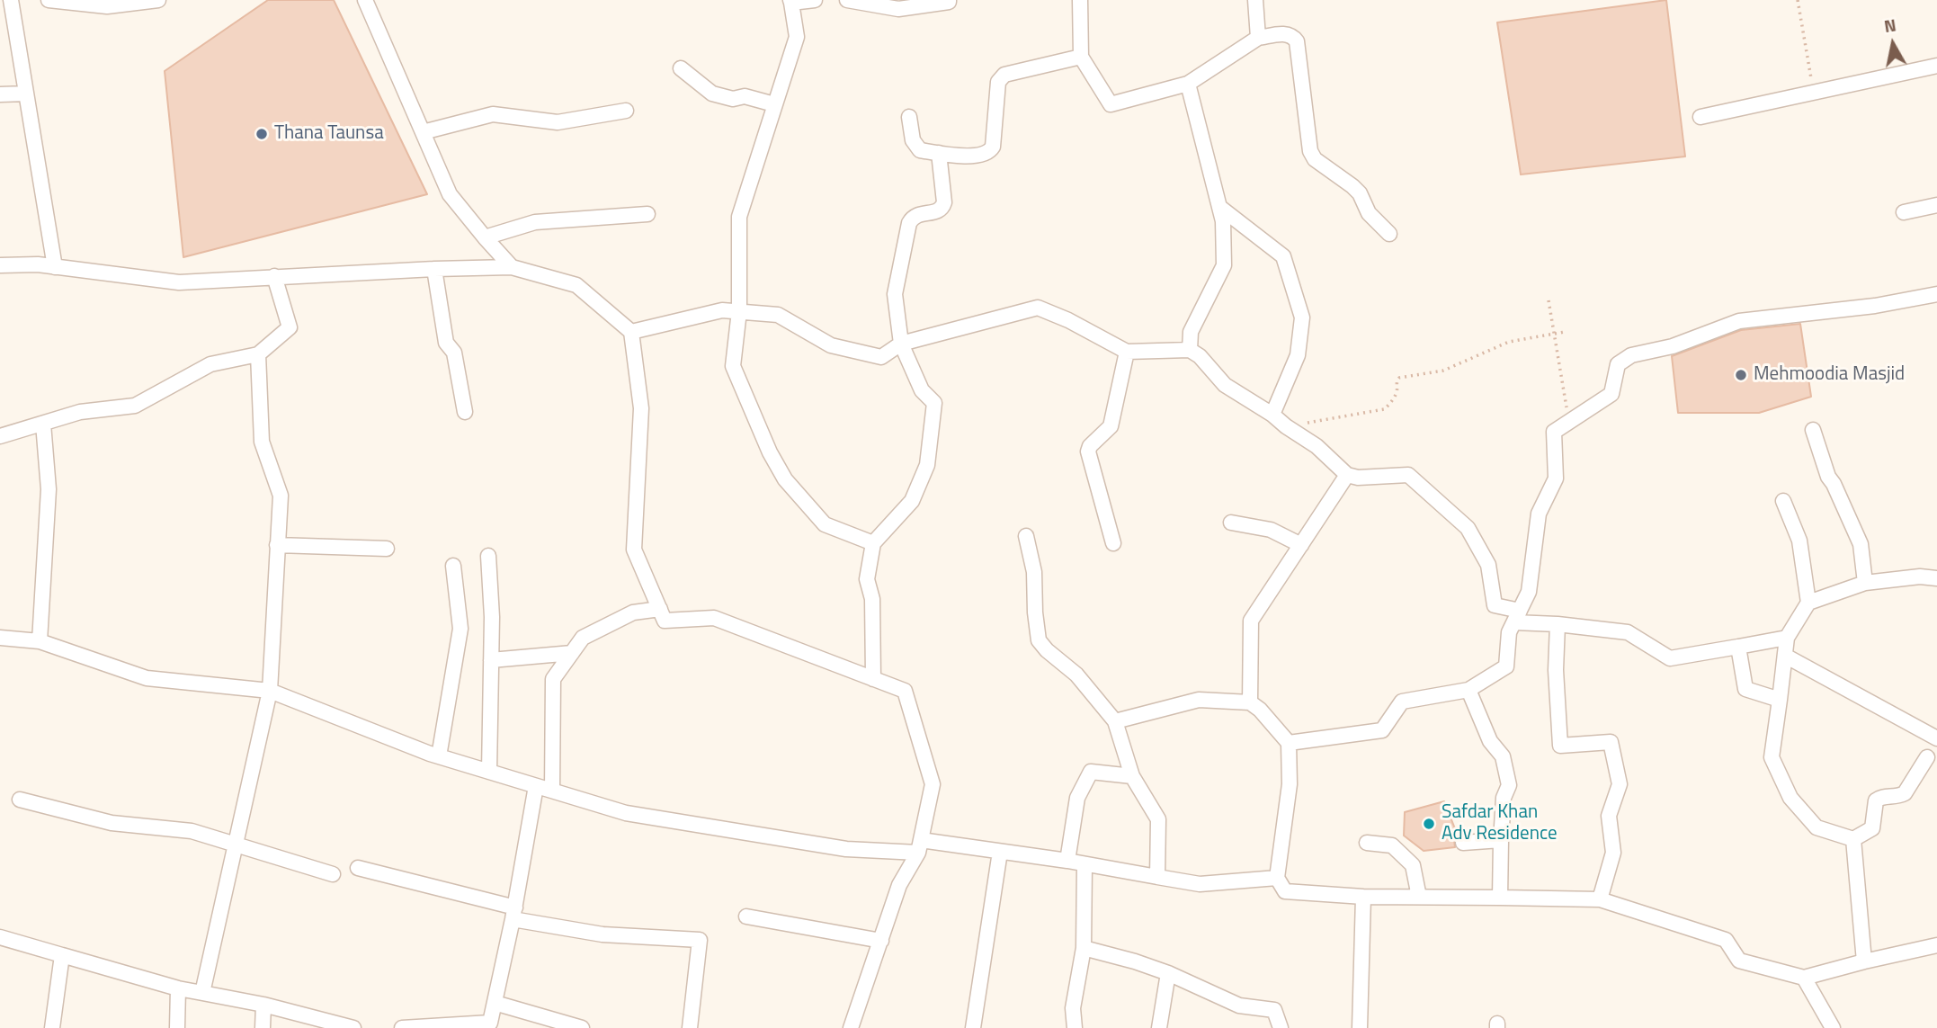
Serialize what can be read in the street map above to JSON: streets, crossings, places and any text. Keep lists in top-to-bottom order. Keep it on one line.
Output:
{"places":["Thana Taunsa","Mehmoodia Masjid","Safdar Khan Adv Residence"],"north":"top"}
